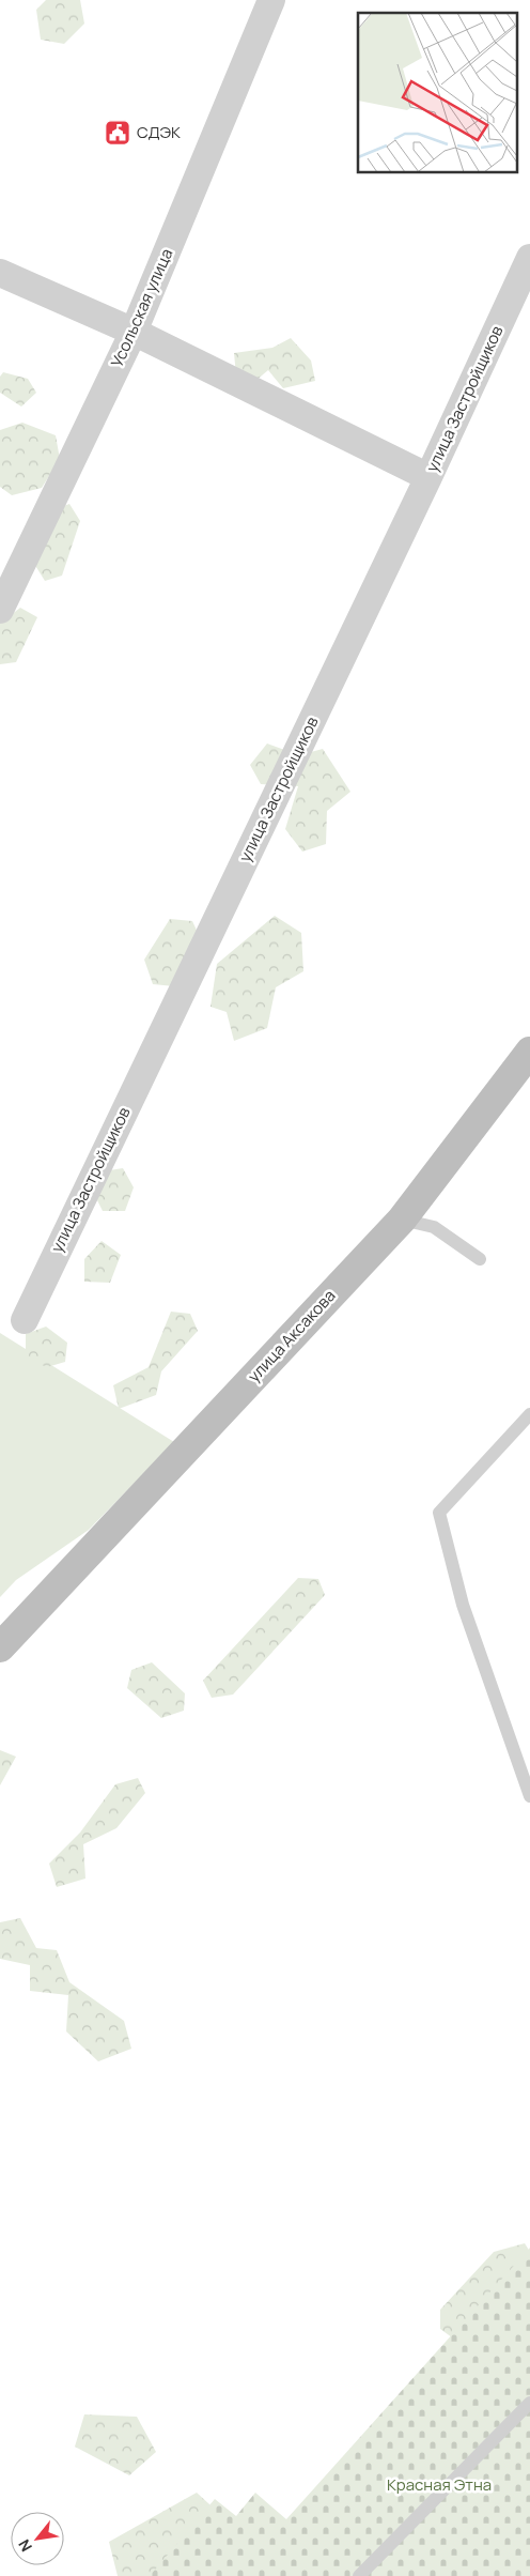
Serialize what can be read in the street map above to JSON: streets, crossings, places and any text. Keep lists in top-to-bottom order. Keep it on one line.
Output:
{"streets":{"street":["Усольская улица","улица Застройщиков","улица Аксакова"]},"parks":["Красная Этна"],"places":{"public building":["СДЭК"]},"north":"bottom left"}
